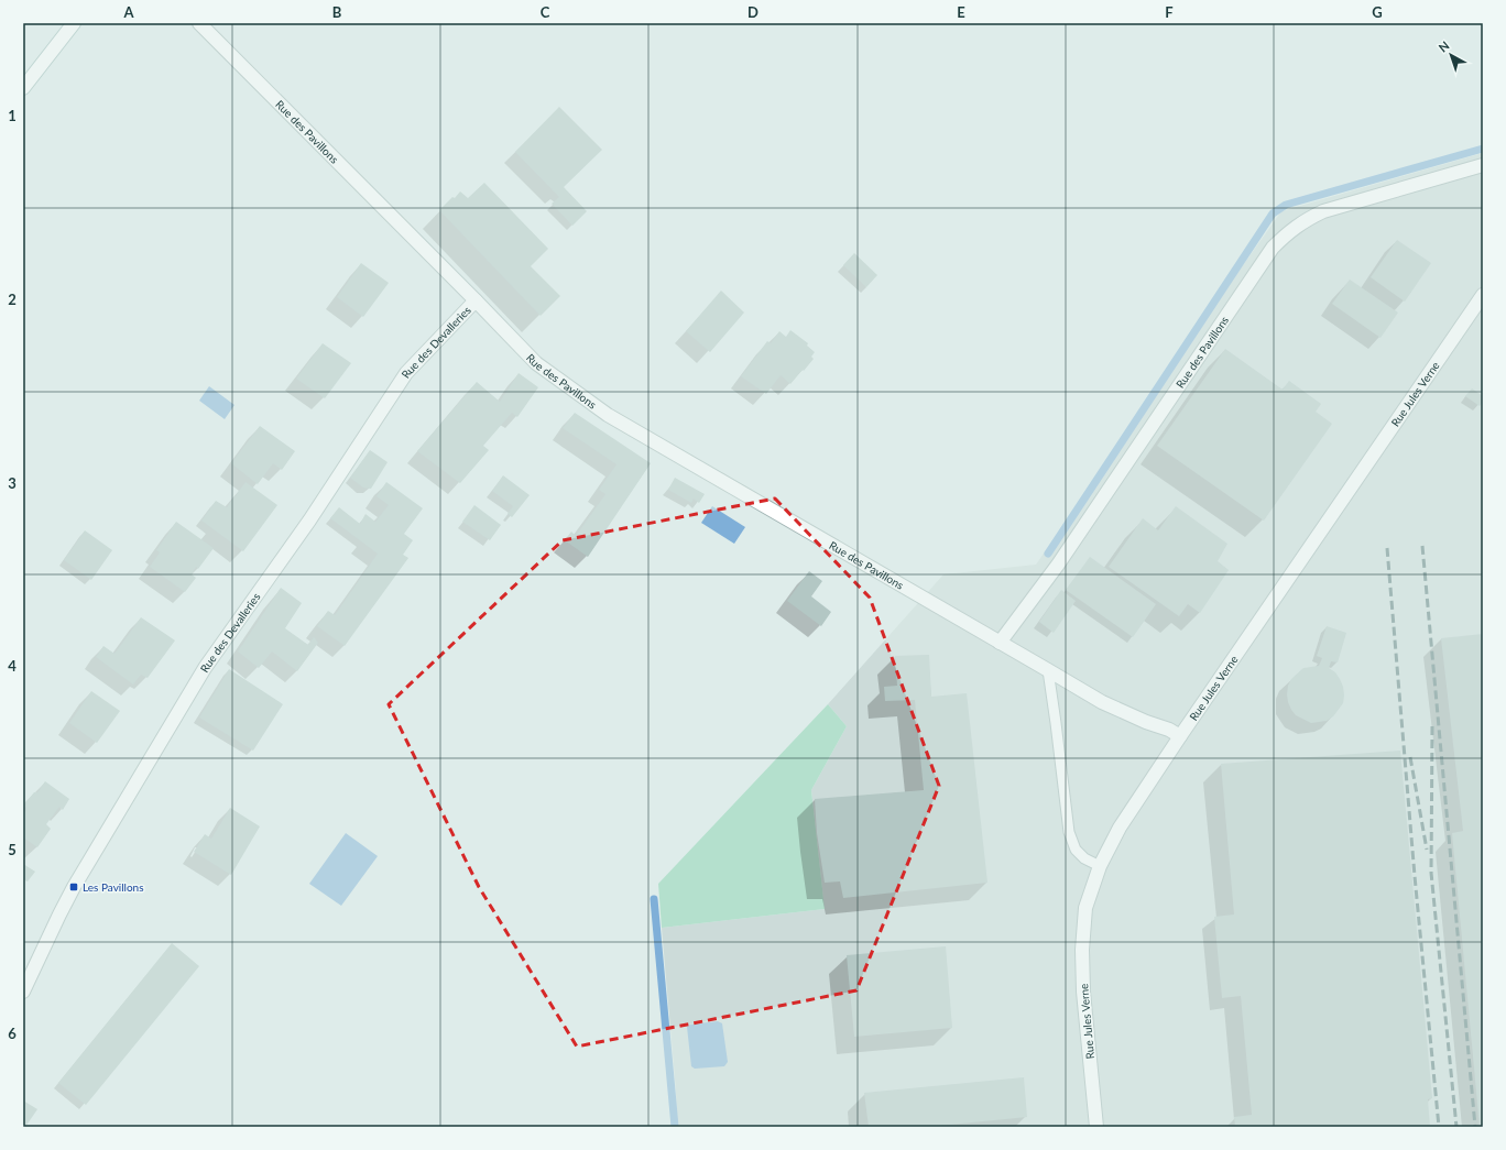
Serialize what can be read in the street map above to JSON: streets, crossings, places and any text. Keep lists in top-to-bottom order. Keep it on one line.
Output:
{"streets":{"street":["Rue des Pavillons","Rue des Devalleries","Rue Jules Verne"]},"crossings":[["Rue des Pavillons","Rue des Devalleries"],["Rue des Pavillons","Rue Jules Verne"]],"places":{"transit":["Les Pavillons"]},"north":"top left","grid":{"columns":["A","B","C","D","E","F","G"],"rows":["1","2","3","4","5","6"]}}
